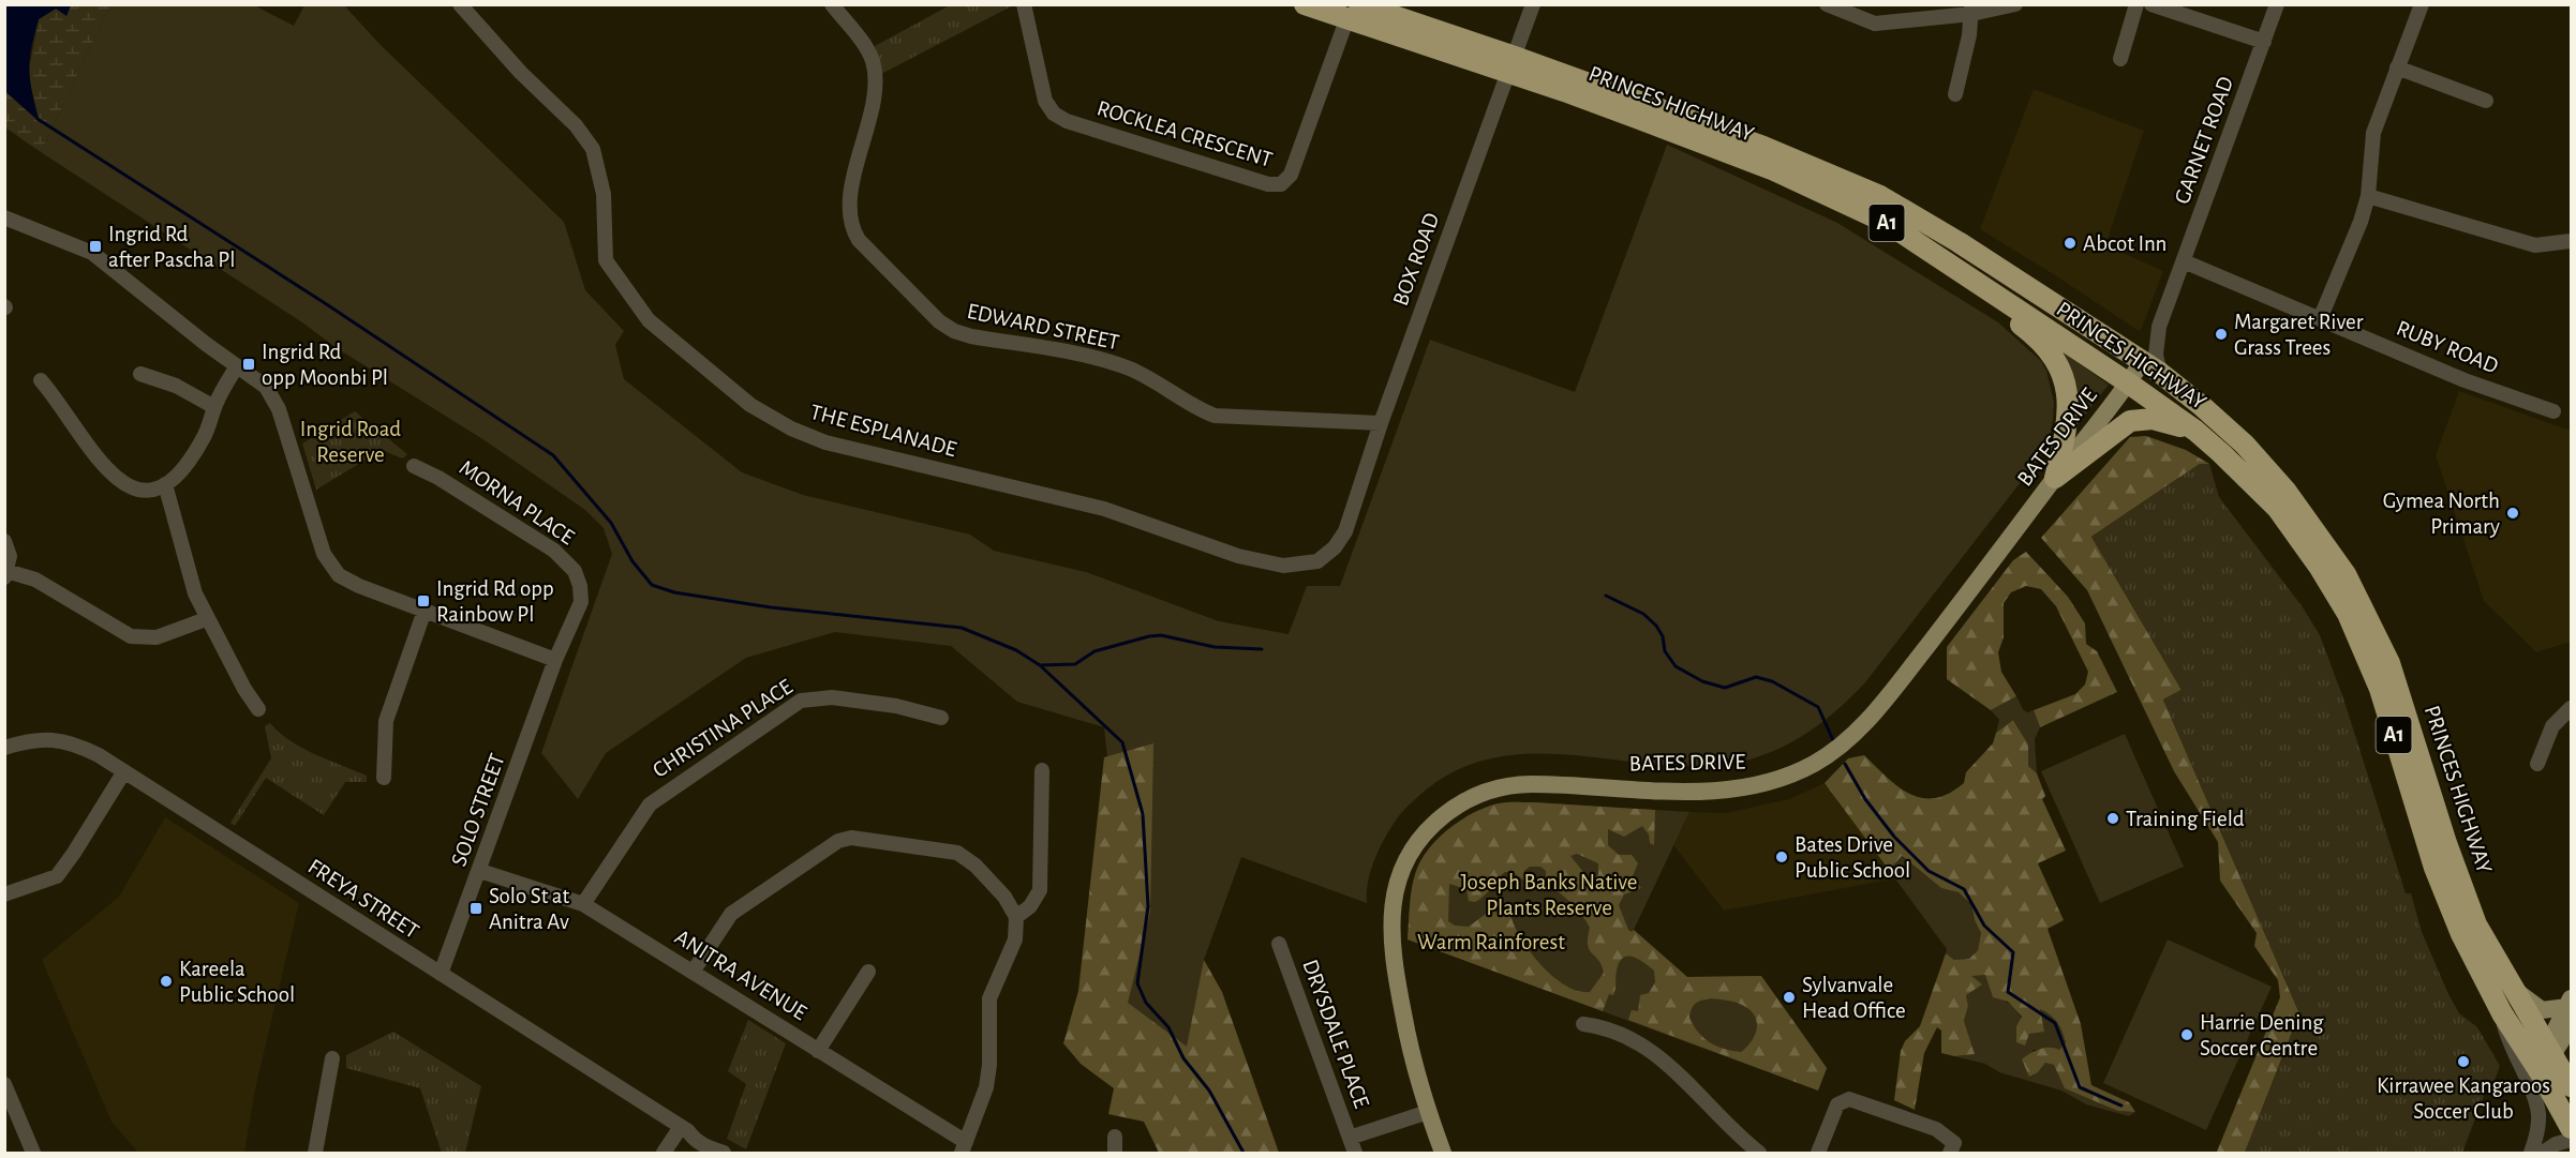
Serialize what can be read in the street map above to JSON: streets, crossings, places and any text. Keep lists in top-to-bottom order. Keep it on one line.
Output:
{"streets":{"highway":["PRINCES HIGHWAY","A1"],"main road":["BATES DRIVE"],"street":["ROCKLEA CRESCENT","GARNET ROAD","BOX ROAD","EDWARD STREET","RUBY ROAD","THE ESPLANADE","MORNA PLACE","CHRISTINA PLACE","SOLO STREET","FREYA STREET","ANITRA AVENUE","DRYSDALE PLACE"]},"crossings":[["PRINCES HIGHWAY","ROCKLEA CRESCENT"],["PRINCES HIGHWAY","GARNET ROAD"],["PRINCES HIGHWAY","BOX ROAD"],["PRINCES HIGHWAY","BATES DRIVE"],["GARNET ROAD","RUBY ROAD"],["GARNET ROAD","BATES DRIVE"],["BOX ROAD","EDWARD STREET"],["BOX ROAD","THE ESPLANADE"],["BATES DRIVE","DRYSDALE PLACE"],["MORNA PLACE","SOLO STREET"],["CHRISTINA PLACE","ANITRA AVENUE"],["SOLO STREET","FREYA STREET"],["SOLO STREET","ANITRA AVENUE"]],"parks":["Ingrid Road Reserve","Joseph Banks Native Plants Reserve","Warm Rainforest"],"places":{"other":["Abcot Inn","Margaret River Grass Trees","Gymea North Primary","Training Field","Bates Drive Public School","Kareela Public School","Sylvanvale Head Office","Harrie Dening Soccer Centre","Kirrawee Kangaroos Soccer Club"],"transit":["Ingrid Rd after Pascha Pl","Ingrid Rd opp Moonbi Pl","Ingrid Rd opp Rainbow Pl","Solo St at Anitra Av"]}}
